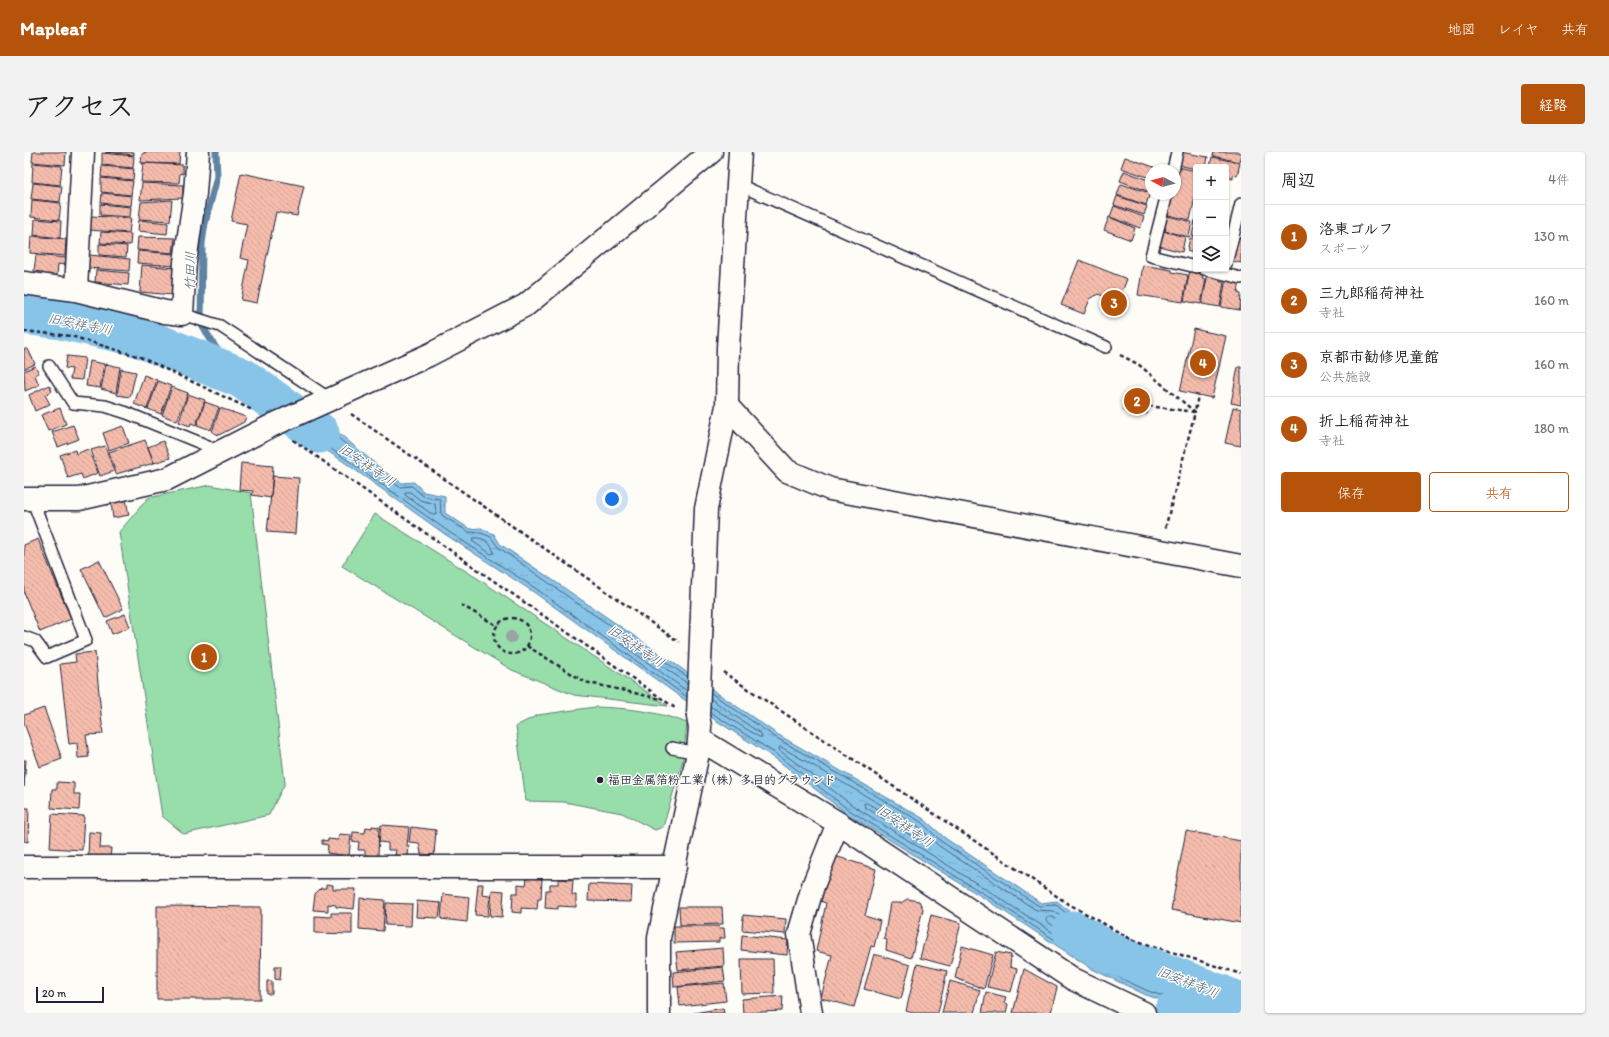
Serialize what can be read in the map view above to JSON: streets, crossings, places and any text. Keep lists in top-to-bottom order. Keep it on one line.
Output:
{"water":["竹田川","旧安祥寺川"],"places":["福田金属箔粉工業（株）多目的グラウンド"],"scale_bar":"20 m","north":"left","page":{"header":"Mapleaf","nav":["地図","レイヤ","共有"],"title":"アクセス","buttons":["経路",["保存","共有"]],"heading":["周辺","4件"],"map_buttons":["+","−"],"list":[{"mark":"1","name":"洛東ゴルフ","note":"スポーツ","value":"130 m"},{"mark":"2","name":"三九郎稲荷神社","note":"寺社","value":"160 m"},{"mark":"3","name":"京都市勧修児童館","note":"公共施設","value":"160 m"},{"mark":"4","name":"折上稲荷神社","note":"寺社","value":"180 m"}],"pins":["3","4","2","1"],"scale":"20 m"}}
